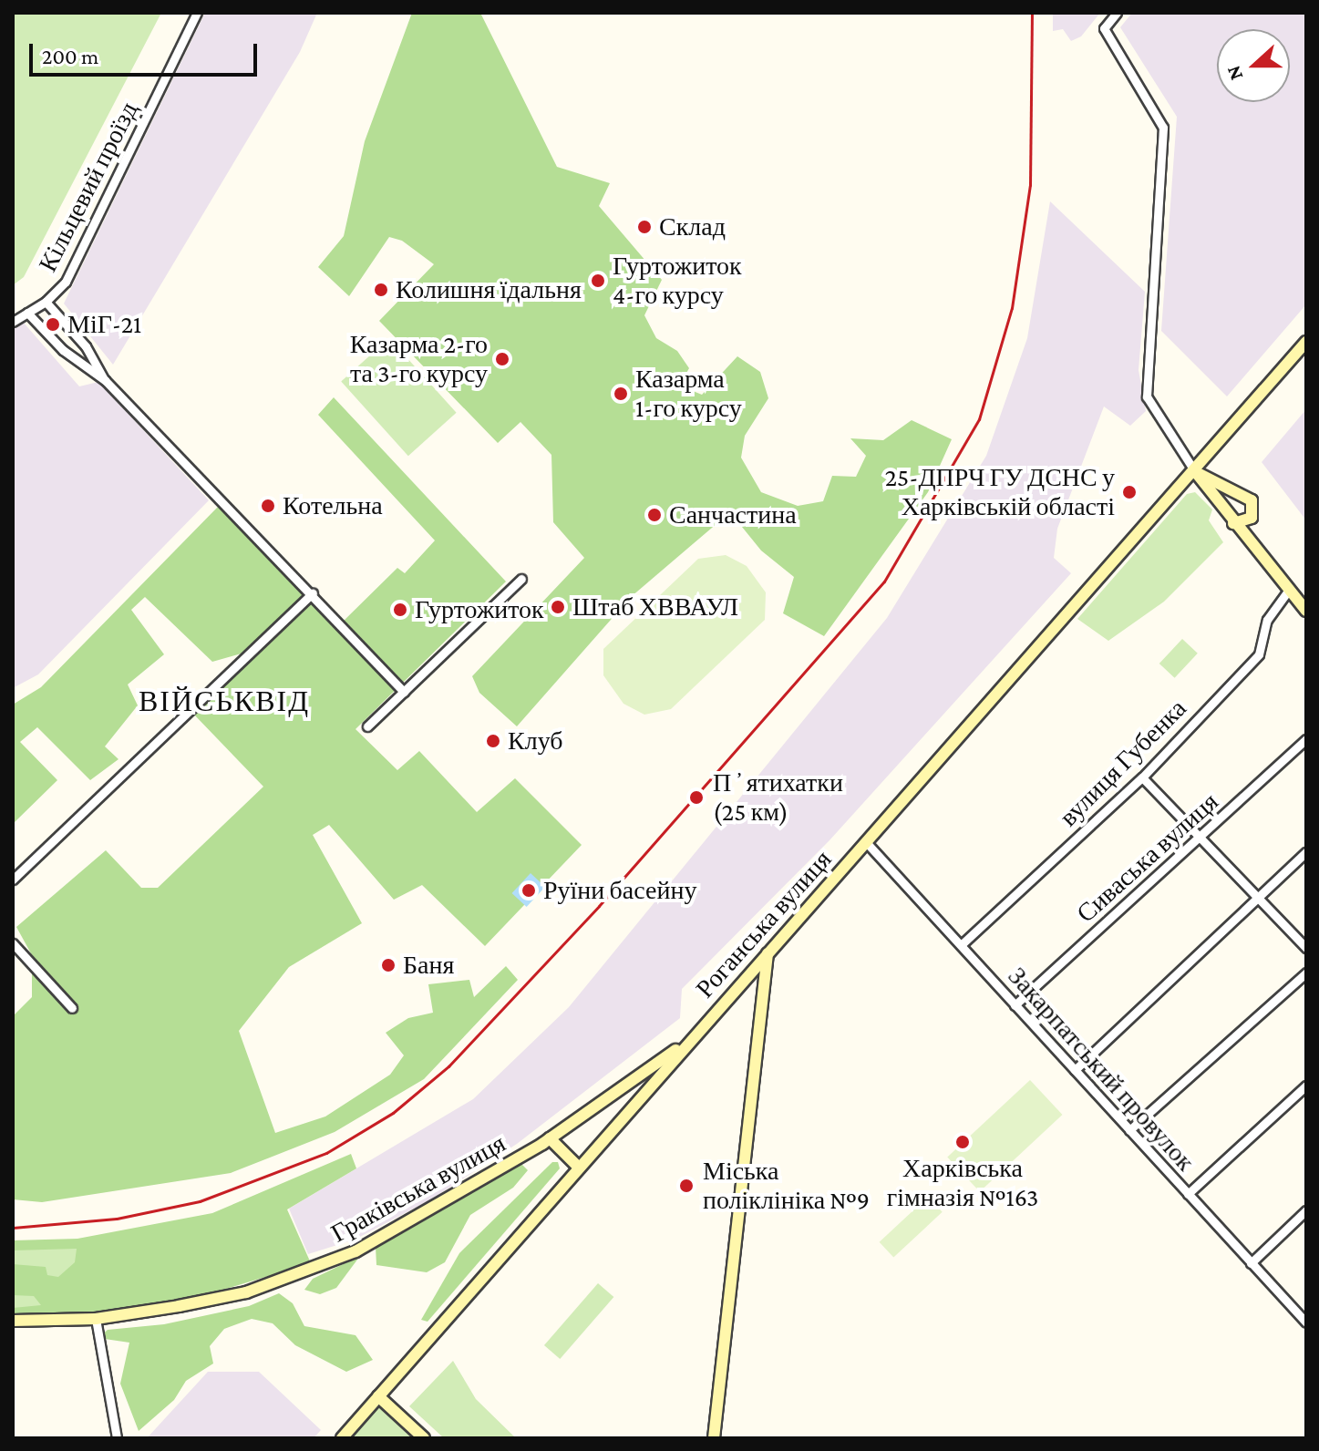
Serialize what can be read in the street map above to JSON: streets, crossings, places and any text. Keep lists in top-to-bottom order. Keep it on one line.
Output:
{"streets":{"street":["Кільцевий проїзд","вулиця Губенка","Сиваська вулиця","Роганська вулиця","Закарпатський провулок","Граківська вулиця"]},"crossings":[["вулиця Губенка","Закарпатський провулок"],["Сиваська вулиця","Закарпатський провулок"],["Роганська вулиця","Закарпатський провулок"],["Роганська вулиця","Граківська вулиця"]],"districts":["ВІЙСЬКВІД"],"places":["Склад","Гуртожиток 4-го курсу","Колишня їдальня","МіГ-21","Казарма 2-го та 3-го курсу","Казарма 1-го курсу","25-ДПРЧ ГУ ДСНС у Харківській області","Котельна","Санчастина","Штаб ХВВАУЛ","Гуртожиток","Клуб","Пʼятихатки (25 км)","Руїни басейну","Баня","Харківська гімназія №163","Міська поліклініка №9"],"scale_bar":"200 m","north":"left"}
